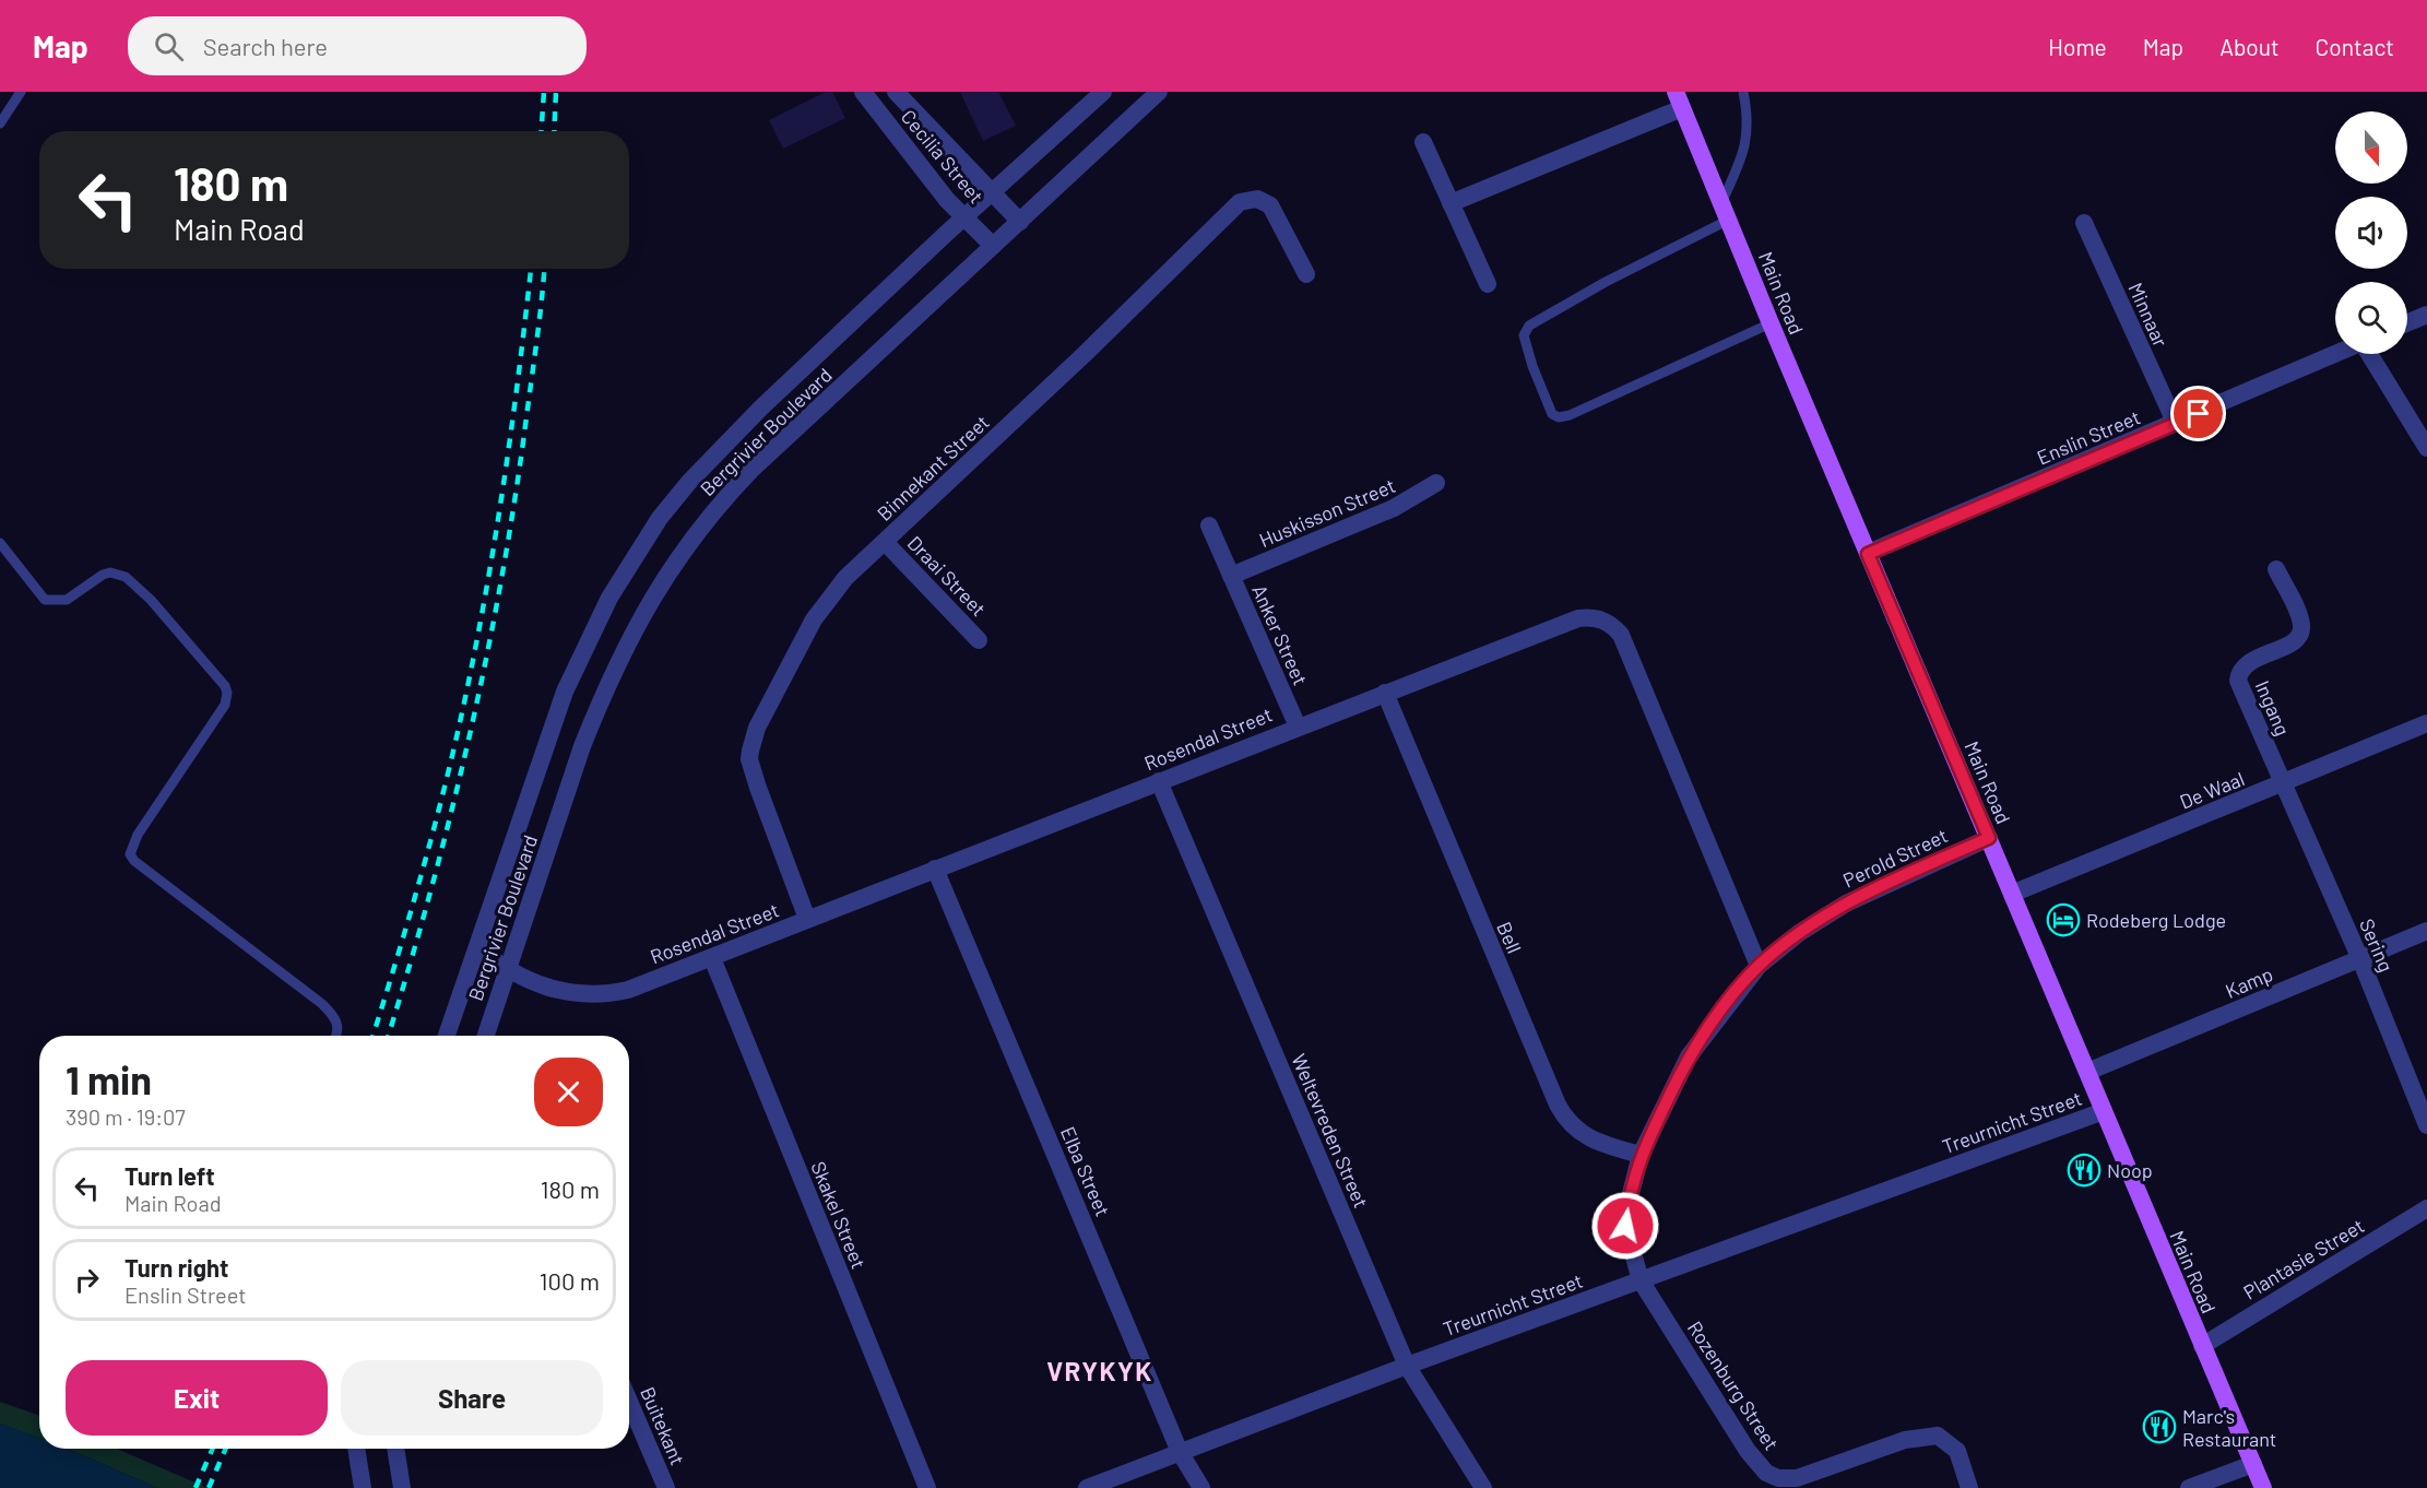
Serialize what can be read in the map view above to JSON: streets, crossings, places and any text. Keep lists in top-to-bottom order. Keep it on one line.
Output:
{"streets":{"main road":["Main Road"],"street":["Cecilia Street","Minnaar","Bergrivier Boulevard","Enslin Street","Binnekant Street","Huskisson Street","Draai Street","Anker Street","Ingang","Rosendal Street","De Waal","Perold Street","Bell","Sering","Kamp","Treurnicht Street","Weltevreden Street","Elba Street","Skakel Street","Plantasie Street","Rozenburg Street","Buitekant"]},"crossings":[["Cecilia Street","Bergrivier Boulevard"],["Main Road","Enslin Street"],["Main Road","De Waal"],["Main Road","Perold Street"],["Main Road","Kamp"],["Main Road","Treurnicht Street"],["Main Road","Plantasie Street"],["Minnaar","Enslin Street"],["Bergrivier Boulevard","Rosendal Street"],["Binnekant Street","Draai Street"],["Binnekant Street","Rosendal Street"],["Huskisson Street","Anker Street"],["Anker Street","Rosendal Street"],["Ingang","De Waal"],["Ingang","Sering"],["Rosendal Street","Perold Street"],["Rosendal Street","Bell"],["Rosendal Street","Weltevreden Street"],["Rosendal Street","Elba Street"],["Rosendal Street","Skakel Street"],["De Waal","Sering"],["Perold Street","Bell"],["Perold Street","Treurnicht Street"],["Perold Street","Rozenburg Street"],["Sering","Kamp"],["Treurnicht Street","Weltevreden Street"],["Treurnicht Street","Elba Street"],["Treurnicht Street","Rozenburg Street"]],"districts":["VRYKYK"],"places":{"hotel":["Rodeberg Lodge"],"restaurant":["Noop","Marc's Restaurant"]},"north":"bottom","page":{"header":"Map","search":"Search here","nav":["Home","Map","About","Contact"],"turn":["180 m","Main Road"],"heading":["1 min","390 m · 19:07"],"list":[{"name":"Turn left","note":"Main Road","value":"180 m"},{"name":"Turn right","note":"Enslin Street","value":"100 m"}],"buttons":["Exit","Share"]}}
